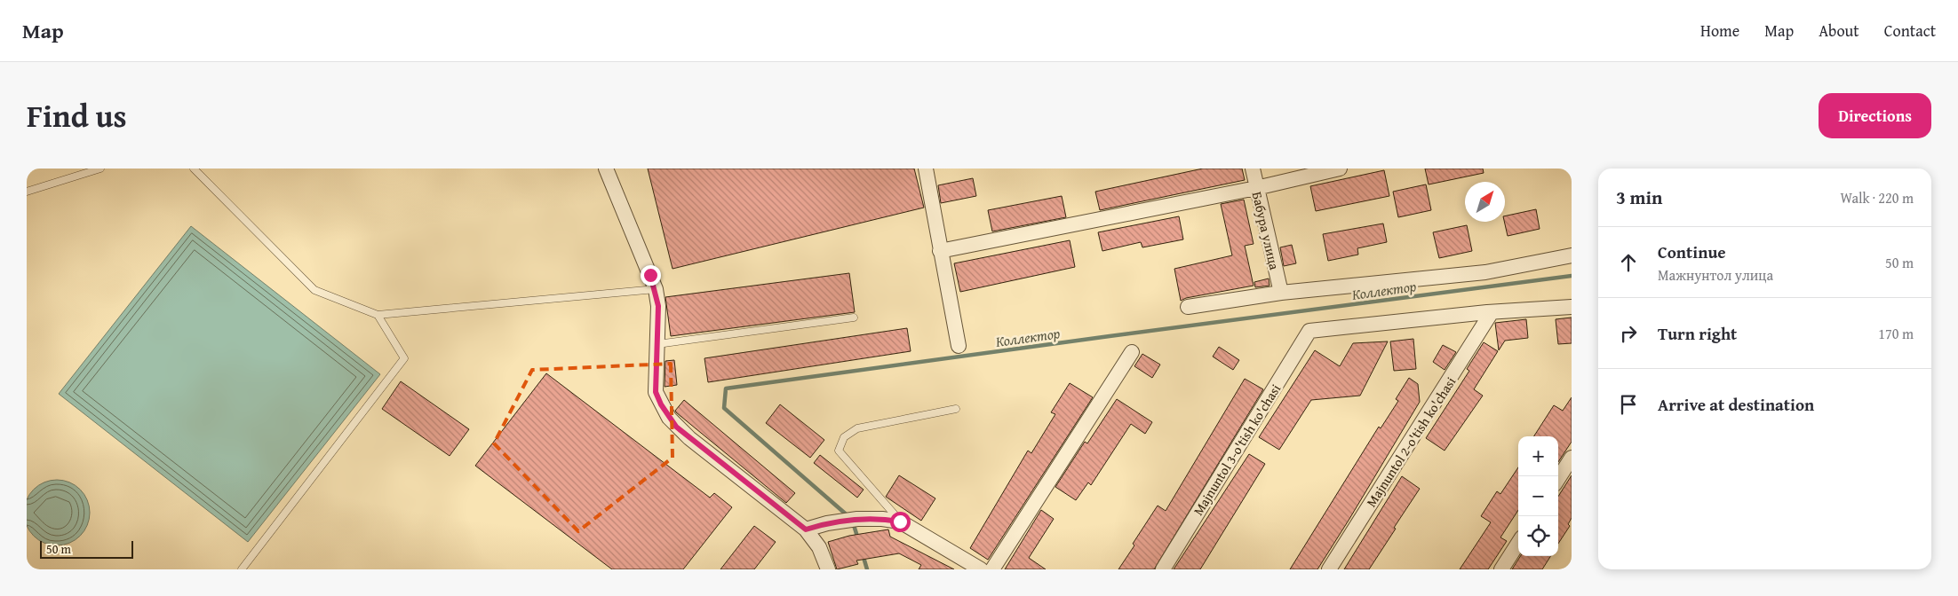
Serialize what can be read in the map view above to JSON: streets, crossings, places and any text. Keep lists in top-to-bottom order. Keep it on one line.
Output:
{"streets":{"street":["Бабура улица","Majnuntol 2-o'tish ko'chasi","Majnuntol 3-o'tish ko'chasi"]},"crossings":[["Majnuntol 2-o'tish ko'chasi","Majnuntol 3-o'tish ko'chasi"]],"water":["Коллектор"],"scale_bar":"50 m","north":"top right","page":{"header":"Map","nav":["Home","Map","About","Contact"],"title":"Find us","buttons":"Directions","heading":["3 min","Walk · 220 m"],"list":[["Continue","Мажнунтол улица","50 m"],["Turn right","170 m"],"Arrive at destination"],"map_buttons":["+","−"],"scale":"50 m"}}
